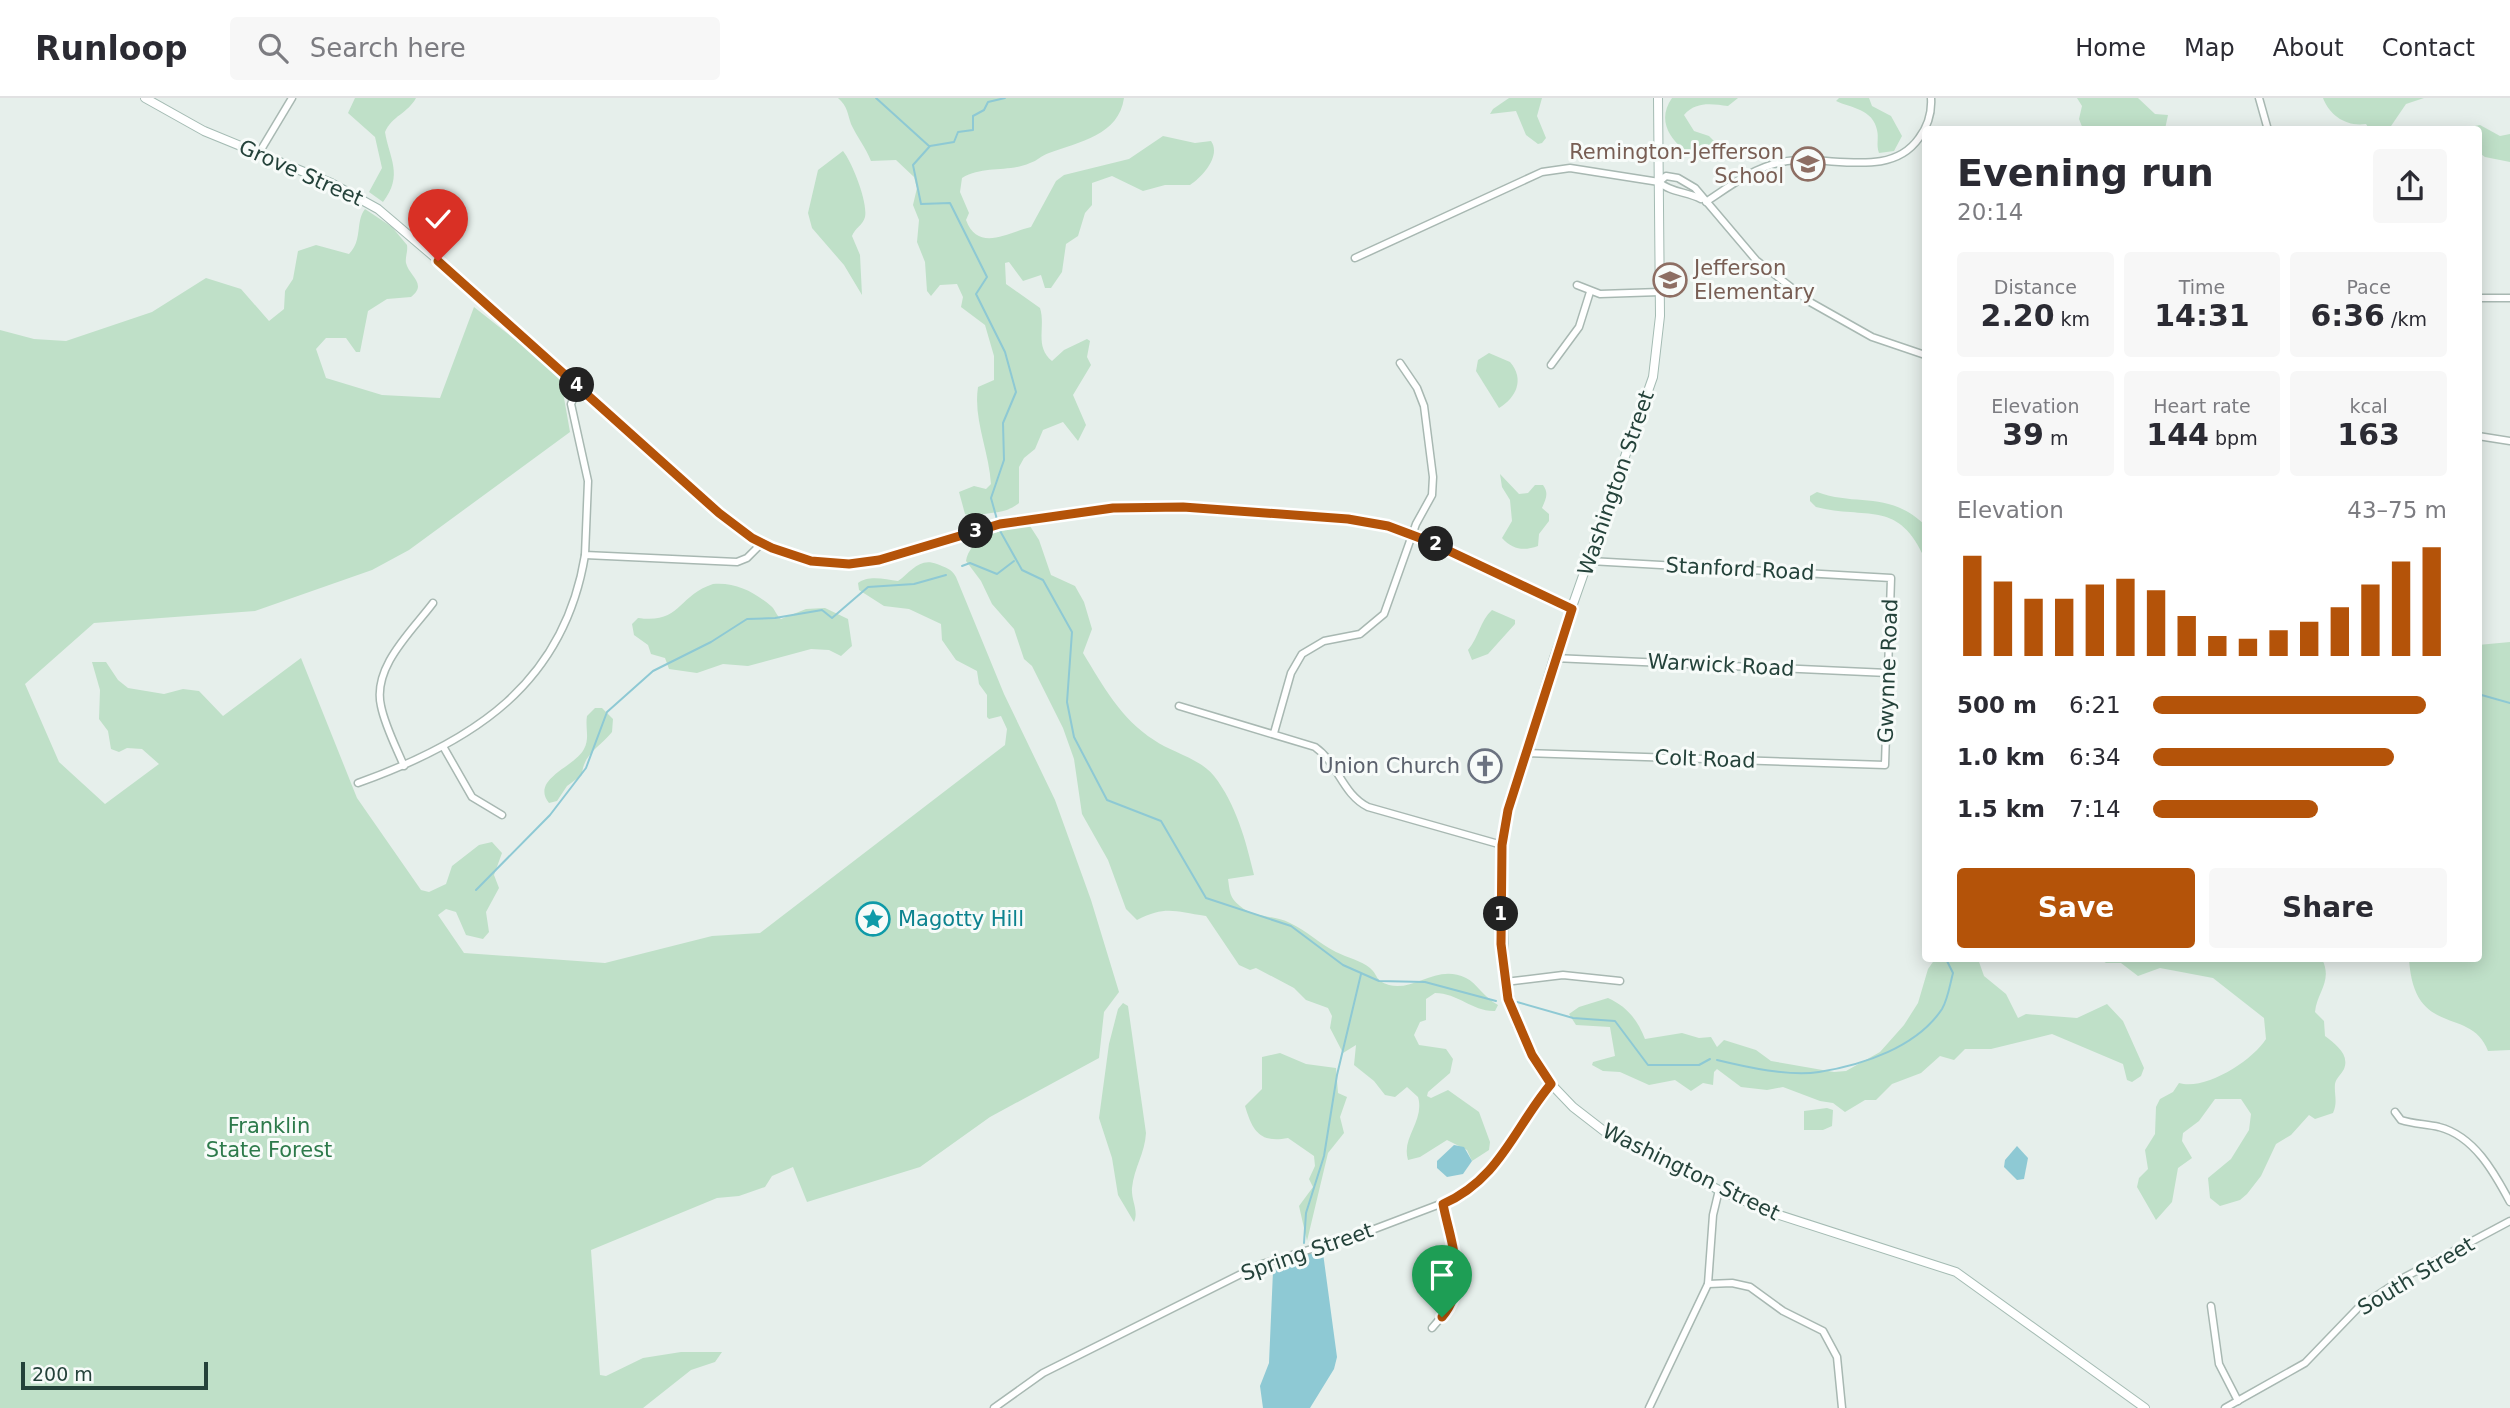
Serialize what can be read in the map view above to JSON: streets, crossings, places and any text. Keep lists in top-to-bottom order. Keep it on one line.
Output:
{"streets":{"main road":["Grove Street","Washington Street"],"street":["Stanford Road","Warwick Road","Gwynne Road","Colt Road","Spring Street","South Street"]},"crossings":[["Grove Street","Washington Street"],["Washington Street","Stanford Road"],["Washington Street","Warwick Road"],["Washington Street","Colt Road"],["Washington Street","Spring Street"],["Stanford Road","Gwynne Road"],["Warwick Road","Gwynne Road"],["Gwynne Road","Colt Road"]],"parks":["Franklin State Forest"],"places":{"school or university":["Remington-Jefferson School","Jefferson Elementary"],"church":["Union Church"],"place":["Magotty Hill"]},"scale_bar":"200 m","page":{"header":"Runloop","search":"Search here","nav":["Home","Map","About","Contact"],"heading":["Evening run","20:14"],"stats":[["Distance","2.20 km"],["Time","14:31"],["Pace","6:36 /km"],["Elevation","39 m"],["Heart rate","144 bpm"],["kcal","163"]],"pins":["4","3","2","1"],"chart":["Elevation","43–75 m"],"list":[{"name":"500 m","note":"6:21"},{"name":"1.0 km","note":"6:34"},{"name":"1.5 km","note":"7:14"}],"buttons":["Save","Share"],"scale":"200 m"}}
